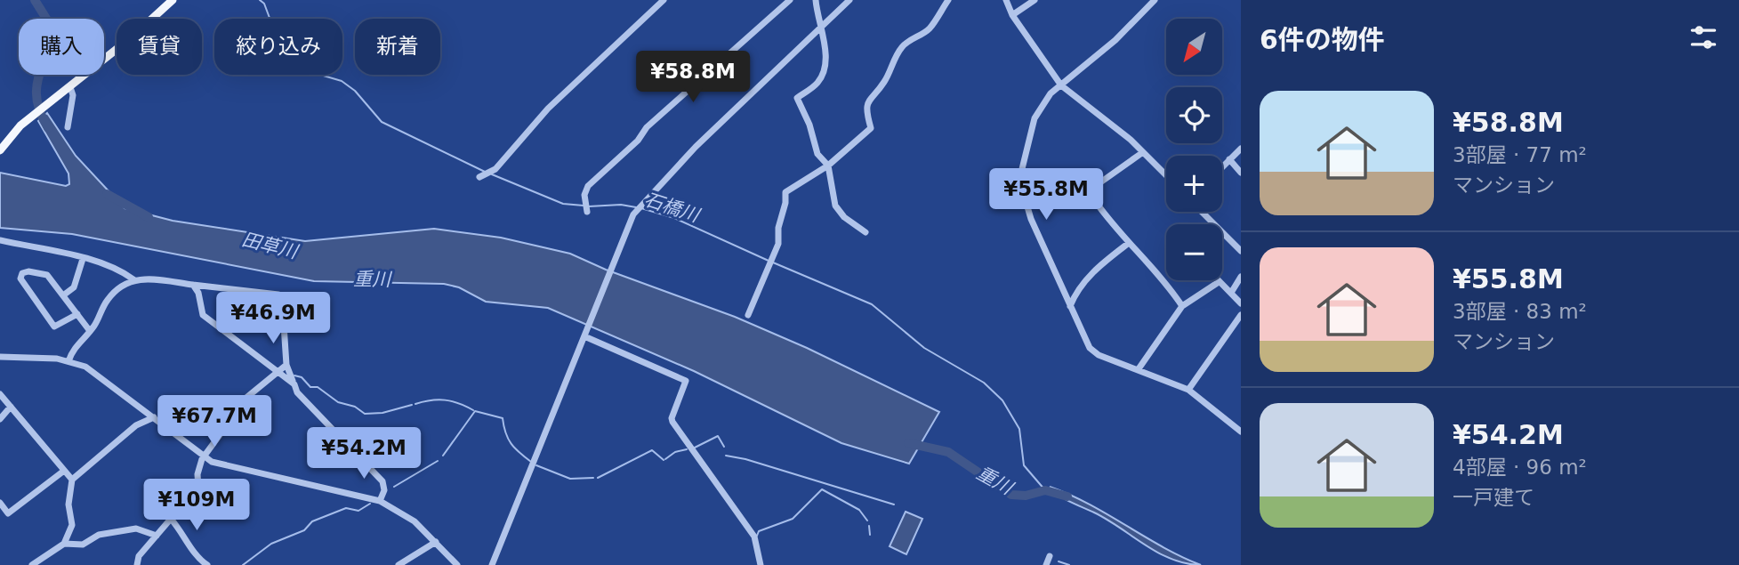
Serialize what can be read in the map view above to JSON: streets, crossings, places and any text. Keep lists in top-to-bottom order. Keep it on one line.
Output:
{"water":["石橋川","田草川","重川"],"north":"bottom left","page":{"heading":"6件の物件","map_buttons":["+","−"],"chip":["購入","賃貸","絞り込み","新着"],"price":["¥58.8M","¥55.8M","¥46.9M","¥67.7M","¥54.2M","¥109M"],"list":[{"name":"¥58.8M","note":"3部屋 · 77 m² · マンション"},{"name":"¥55.8M","note":"3部屋 · 83 m² · マンション"},{"name":"¥54.2M","note":"4部屋 · 96 m² · 一戸建て"}]}}
